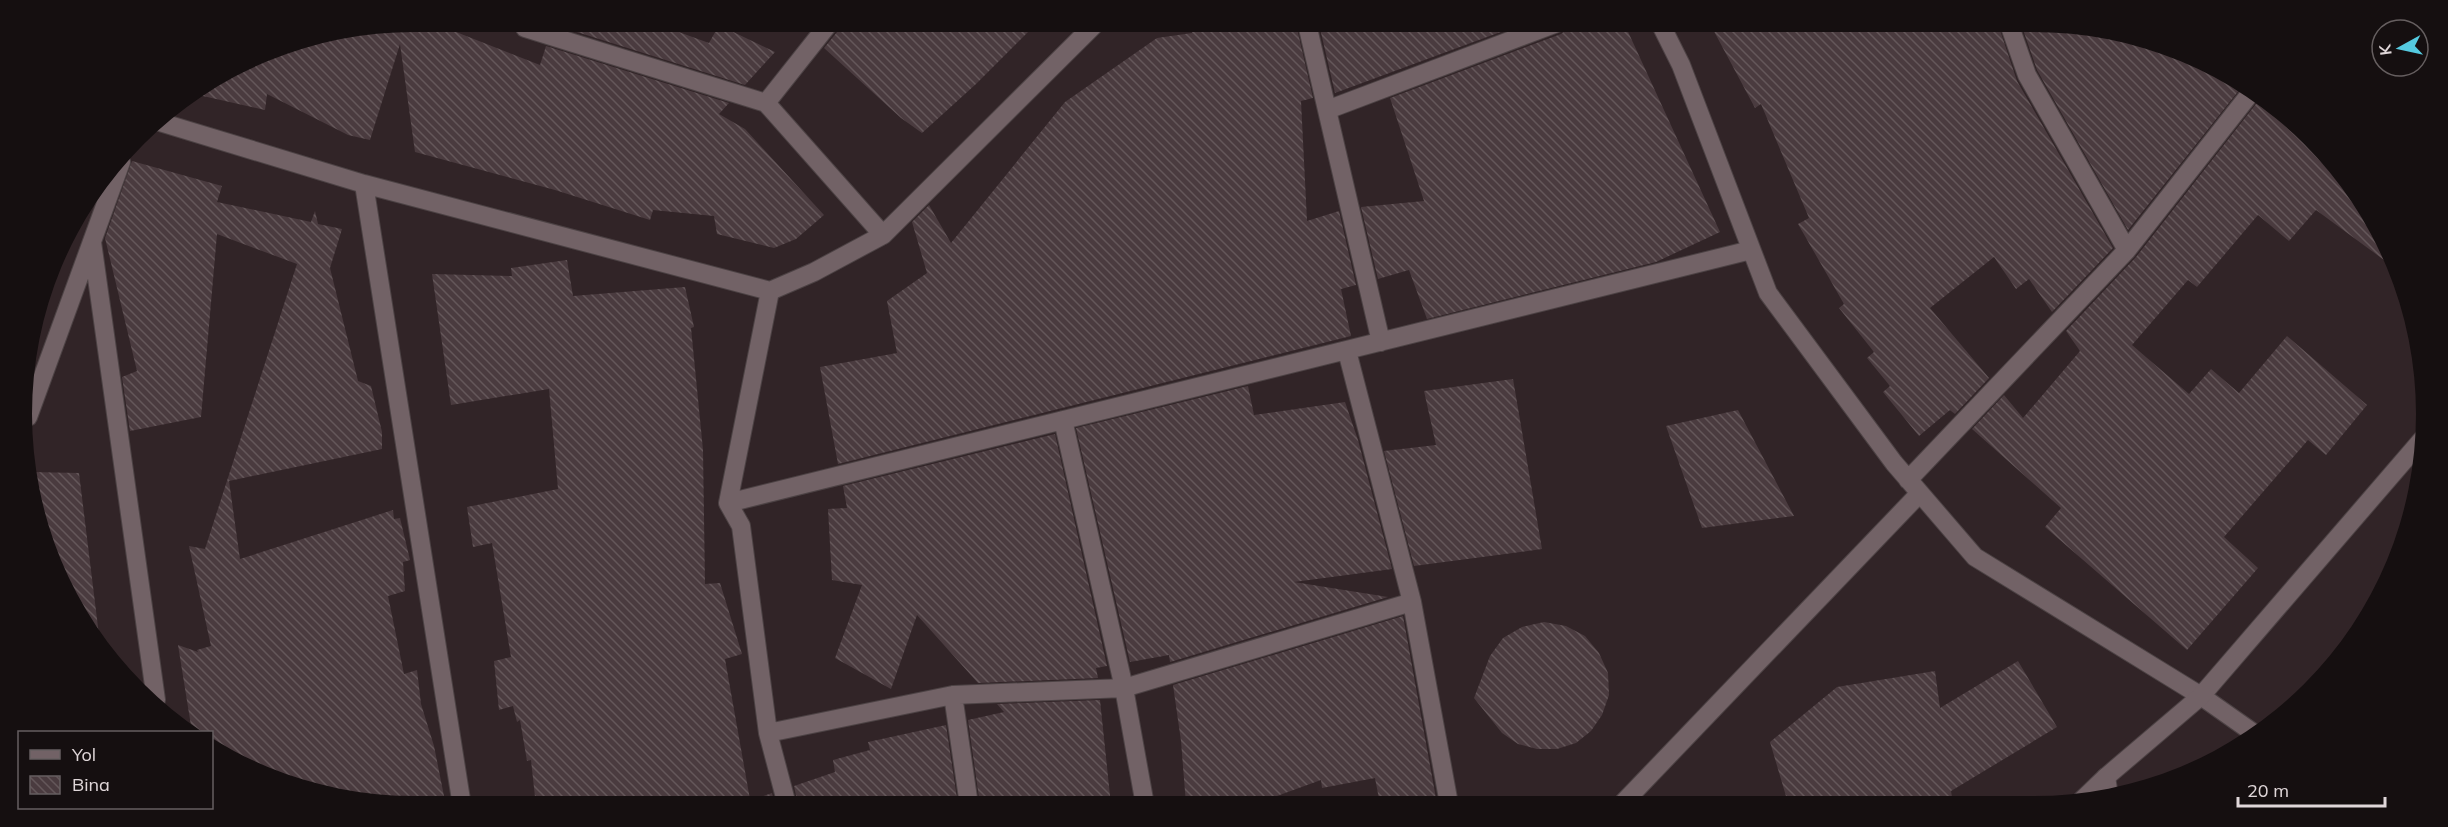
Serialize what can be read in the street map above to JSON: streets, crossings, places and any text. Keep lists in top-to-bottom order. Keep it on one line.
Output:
{"legend":["Yol","Bina"],"scale_bar":"20 m","north":"left"}
